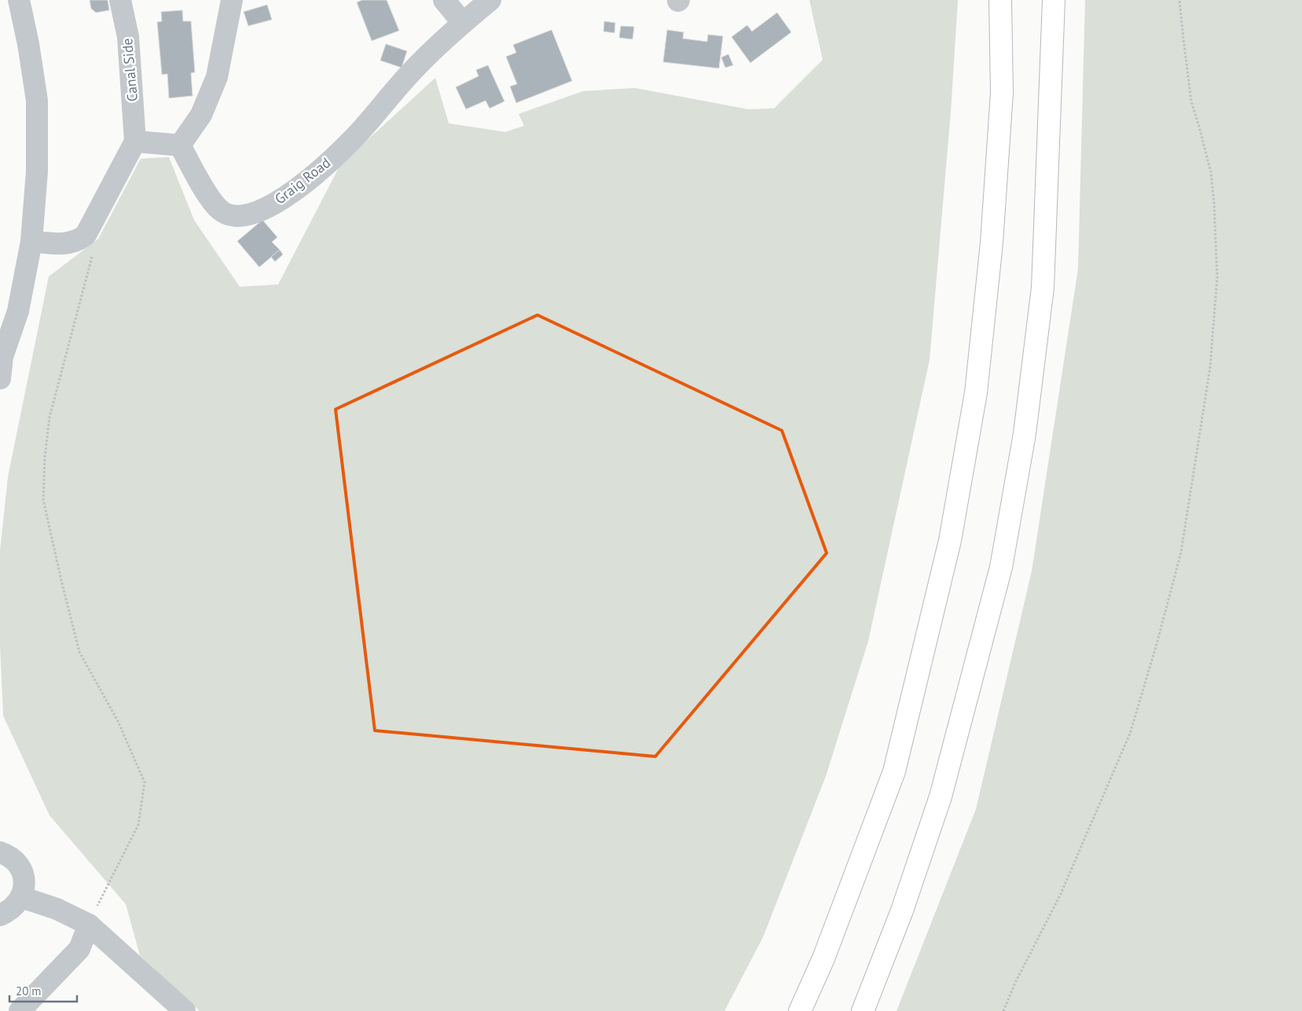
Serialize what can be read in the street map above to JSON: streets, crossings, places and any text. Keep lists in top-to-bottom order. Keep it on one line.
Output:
{"streets":{"street":["Canal Side","Graig Road"]},"scale_bar":"20 m"}
